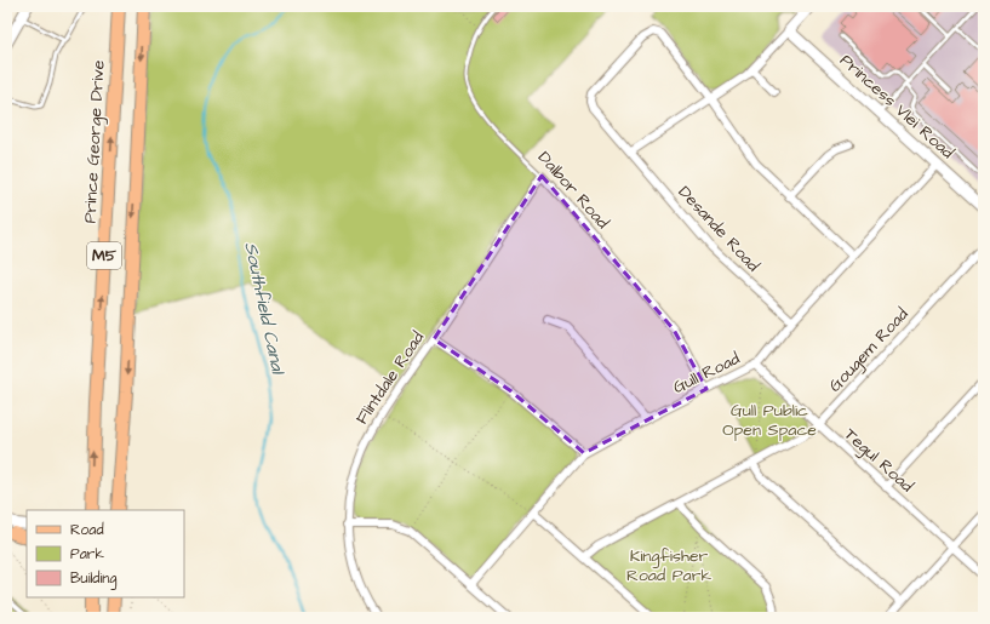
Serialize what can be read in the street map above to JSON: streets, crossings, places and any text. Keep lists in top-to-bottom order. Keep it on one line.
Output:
{"streets":{"main road":["Prince George Drive","M5"],"street":["Princess Vlei Road","Dalbor Road","Desande Road","Gougem Road","Gull Road","Flintdale Road","Tegul Road"]},"crossings":[["Princess Vlei Road","Gull Road"],["Dalbor Road","Gull Road"],["Dalbor Road","Flintdale Road"],["Desande Road","Gull Road"],["Gougem Road","Tegul Road"],["Gull Road","Tegul Road"]],"water":["Southfield Canal"],"parks":["Gull Public Open Space","Kingfisher Road Park"],"legend":["Road","Park","Building"]}
